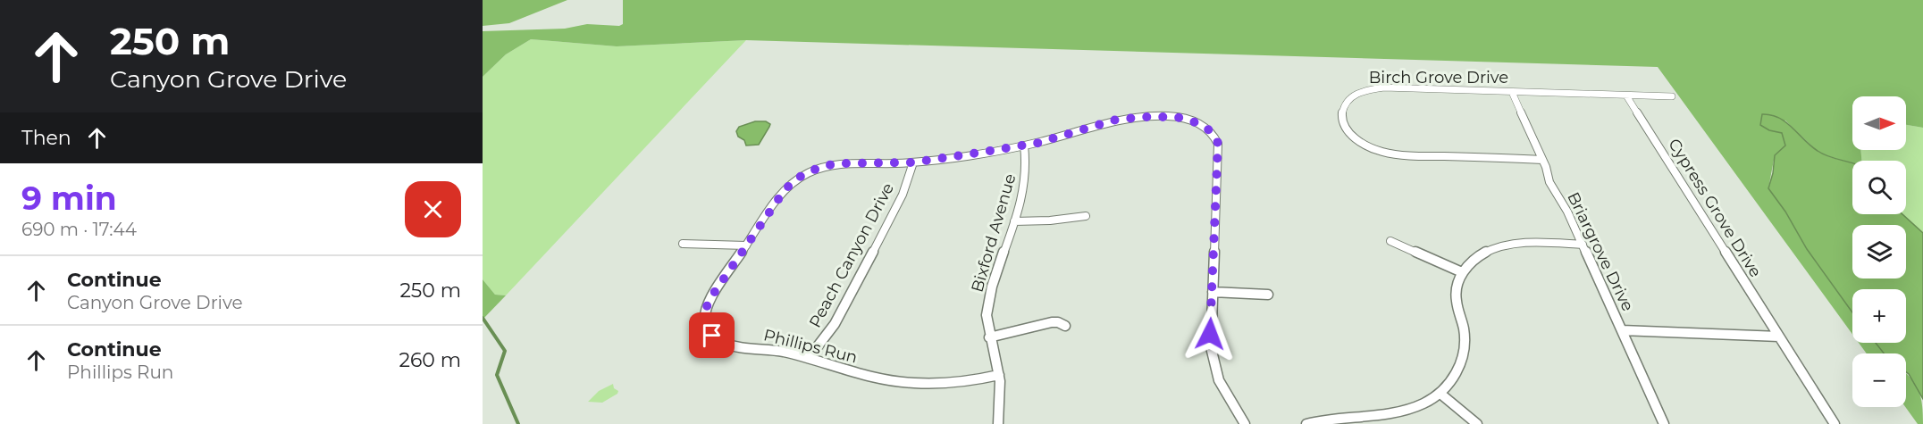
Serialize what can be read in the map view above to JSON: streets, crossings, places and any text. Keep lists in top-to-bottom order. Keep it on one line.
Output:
{"streets":{"street":["Birch Grove Drive","Cypress Grove Drive","Bixford Avenue","Briargrove Drive","Peach Canyon Drive","Phillips Run"]},"crossings":[["Birch Grove Drive","Cypress Grove Drive"],["Birch Grove Drive","Briargrove Drive"],["Bixford Avenue","Phillips Run"],["Peach Canyon Drive","Phillips Run"]],"north":"right","page":{"turn":["250 m","Canyon Grove Drive"],"map_buttons":["+","−"],"then":"Then","heading":["9 min","690 m · 17:44"],"list":[{"name":"Continue","note":"Canyon Grove Drive","value":"250 m"},{"name":"Continue","note":"Phillips Run","value":"260 m"}]}}
